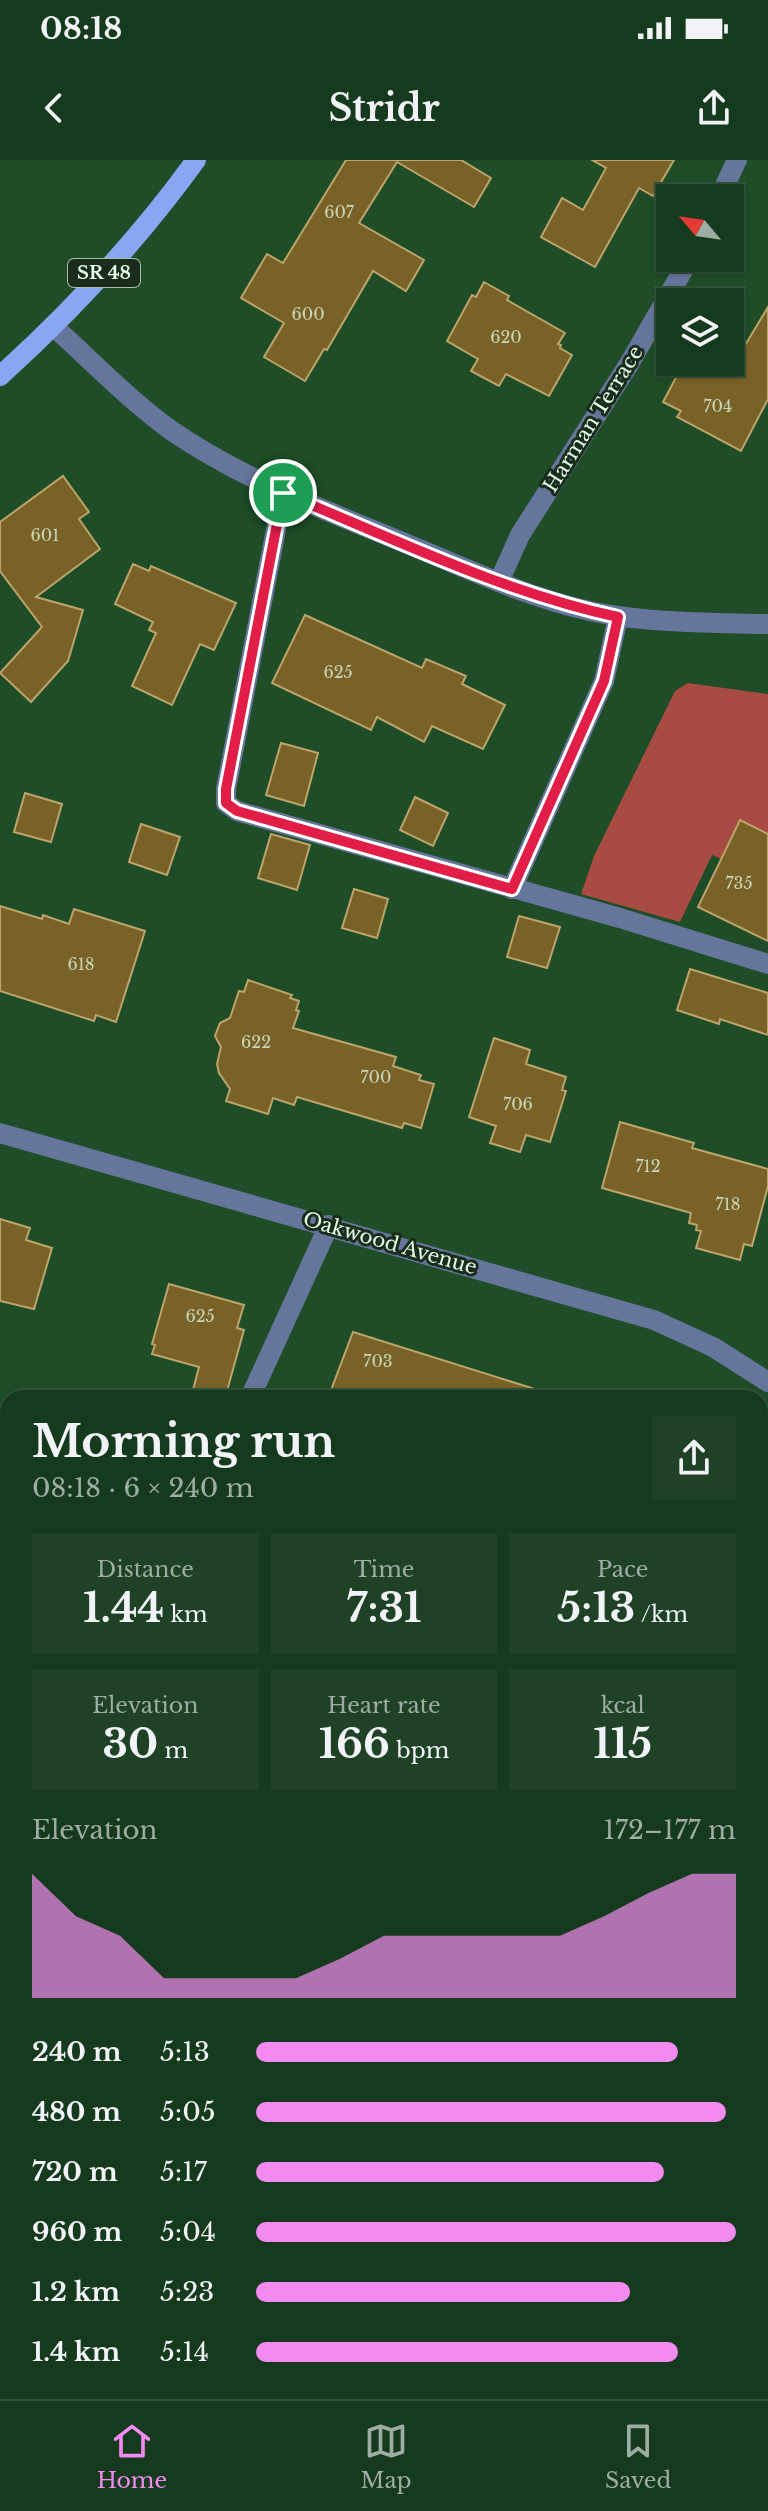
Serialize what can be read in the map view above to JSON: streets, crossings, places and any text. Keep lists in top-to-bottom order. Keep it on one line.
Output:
{"streets":{"main road":["SR 48"],"street":["Harman Terrace","Oakwood Avenue"]},"house_numbers":["607","600","620","704","601","625","735","618","622","700","706","712","718","625","703"],"north":"top left","page":{"status":"08:18","header":"Stridr","heading":["Morning run","08:18 · 6 × 240 m"],"stats":[["Distance","1.44 km"],["Time","7:31"],["Pace","5:13 /km"],["Elevation","30 m"],["Heart rate","166 bpm"],["kcal","115"]],"chart":["Elevation","172–177 m"],"list":[{"name":"240 m","note":"5:13"},{"name":"480 m","note":"5:05"},{"name":"720 m","note":"5:17"},{"name":"960 m","note":"5:04"},{"name":"1.2 km","note":"5:23"},{"name":"1.4 km","note":"5:14"}],"tabs":["Home","Map","Saved"]}}
